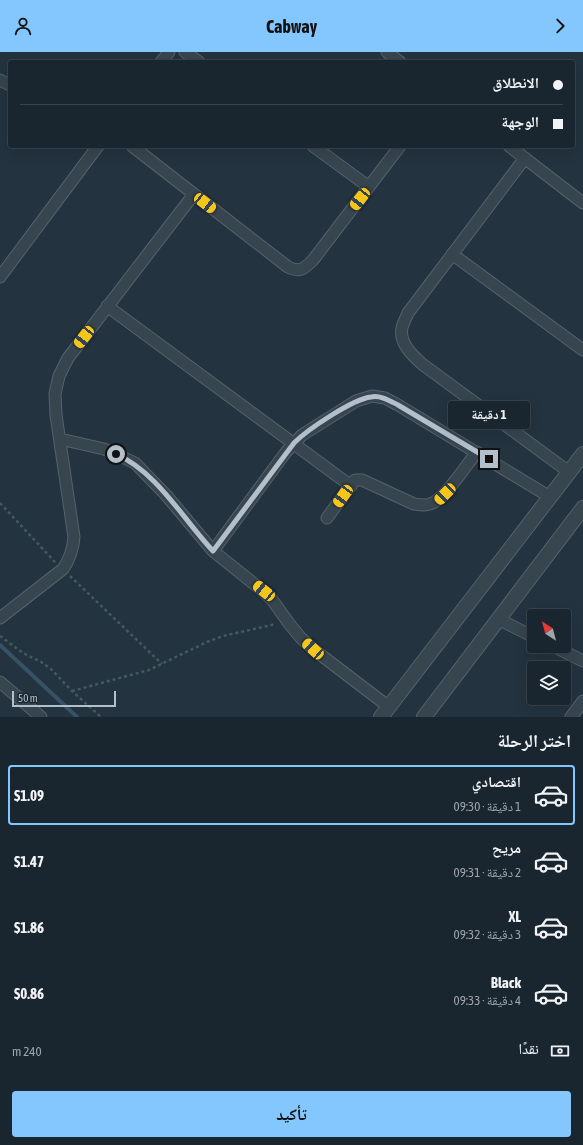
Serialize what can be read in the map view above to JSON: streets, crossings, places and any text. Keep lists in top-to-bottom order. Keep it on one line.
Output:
{"scale_bar":"50 m","north":"top left","page":{"header":"Cabway","banner":["الانطلاق","الوجهة"],"bubble":"1 دقيقة","scale":"50 m","heading":"اختر الرحلة","list":[{"name":"اقتصادي","note":"1 دقيقة · 09:30","value":"$1.09"},{"name":"مريح","note":"2 دقيقة · 09:31","value":"$1.47"},{"name":"XL","note":"3 دقيقة · 09:32","value":"$1.86"},{"name":"Black","note":"4 دقيقة · 09:33","value":"$0.86"}],"pay":["نقدًا","240 m"],"buttons":"تأكيد"}}
